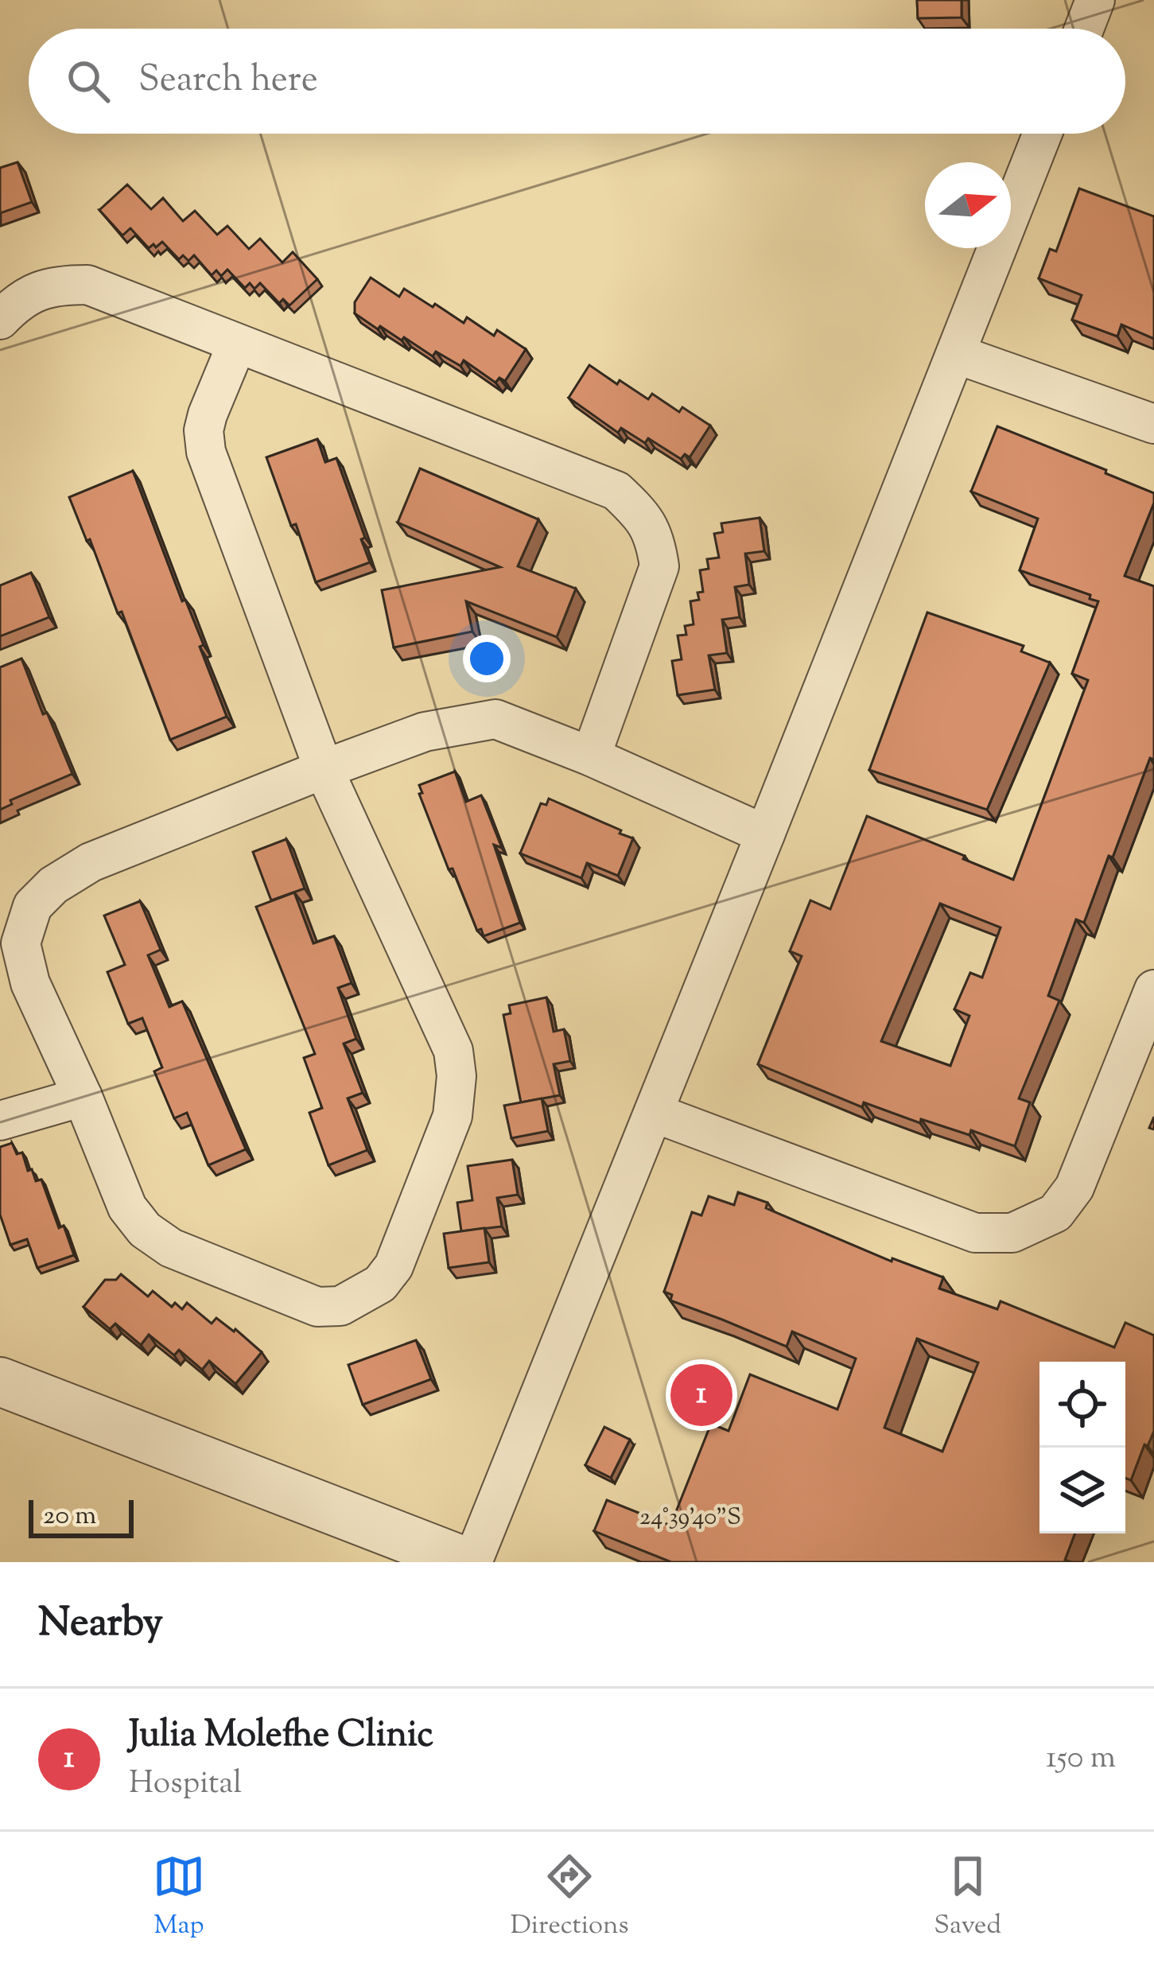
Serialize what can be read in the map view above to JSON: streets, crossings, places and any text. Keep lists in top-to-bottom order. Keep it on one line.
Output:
{"scale_bar":"20 m","north":"right","page":{"search":"Search here","pins":"1","scale":"20 m","heading":"Nearby","list":[{"mark":"1","name":"Julia Molefhe Clinic","note":"Hospital","value":"150 m"}],"nav":["Map","Directions","Saved"]},"coordinates":["24°39'40\"S"]}
